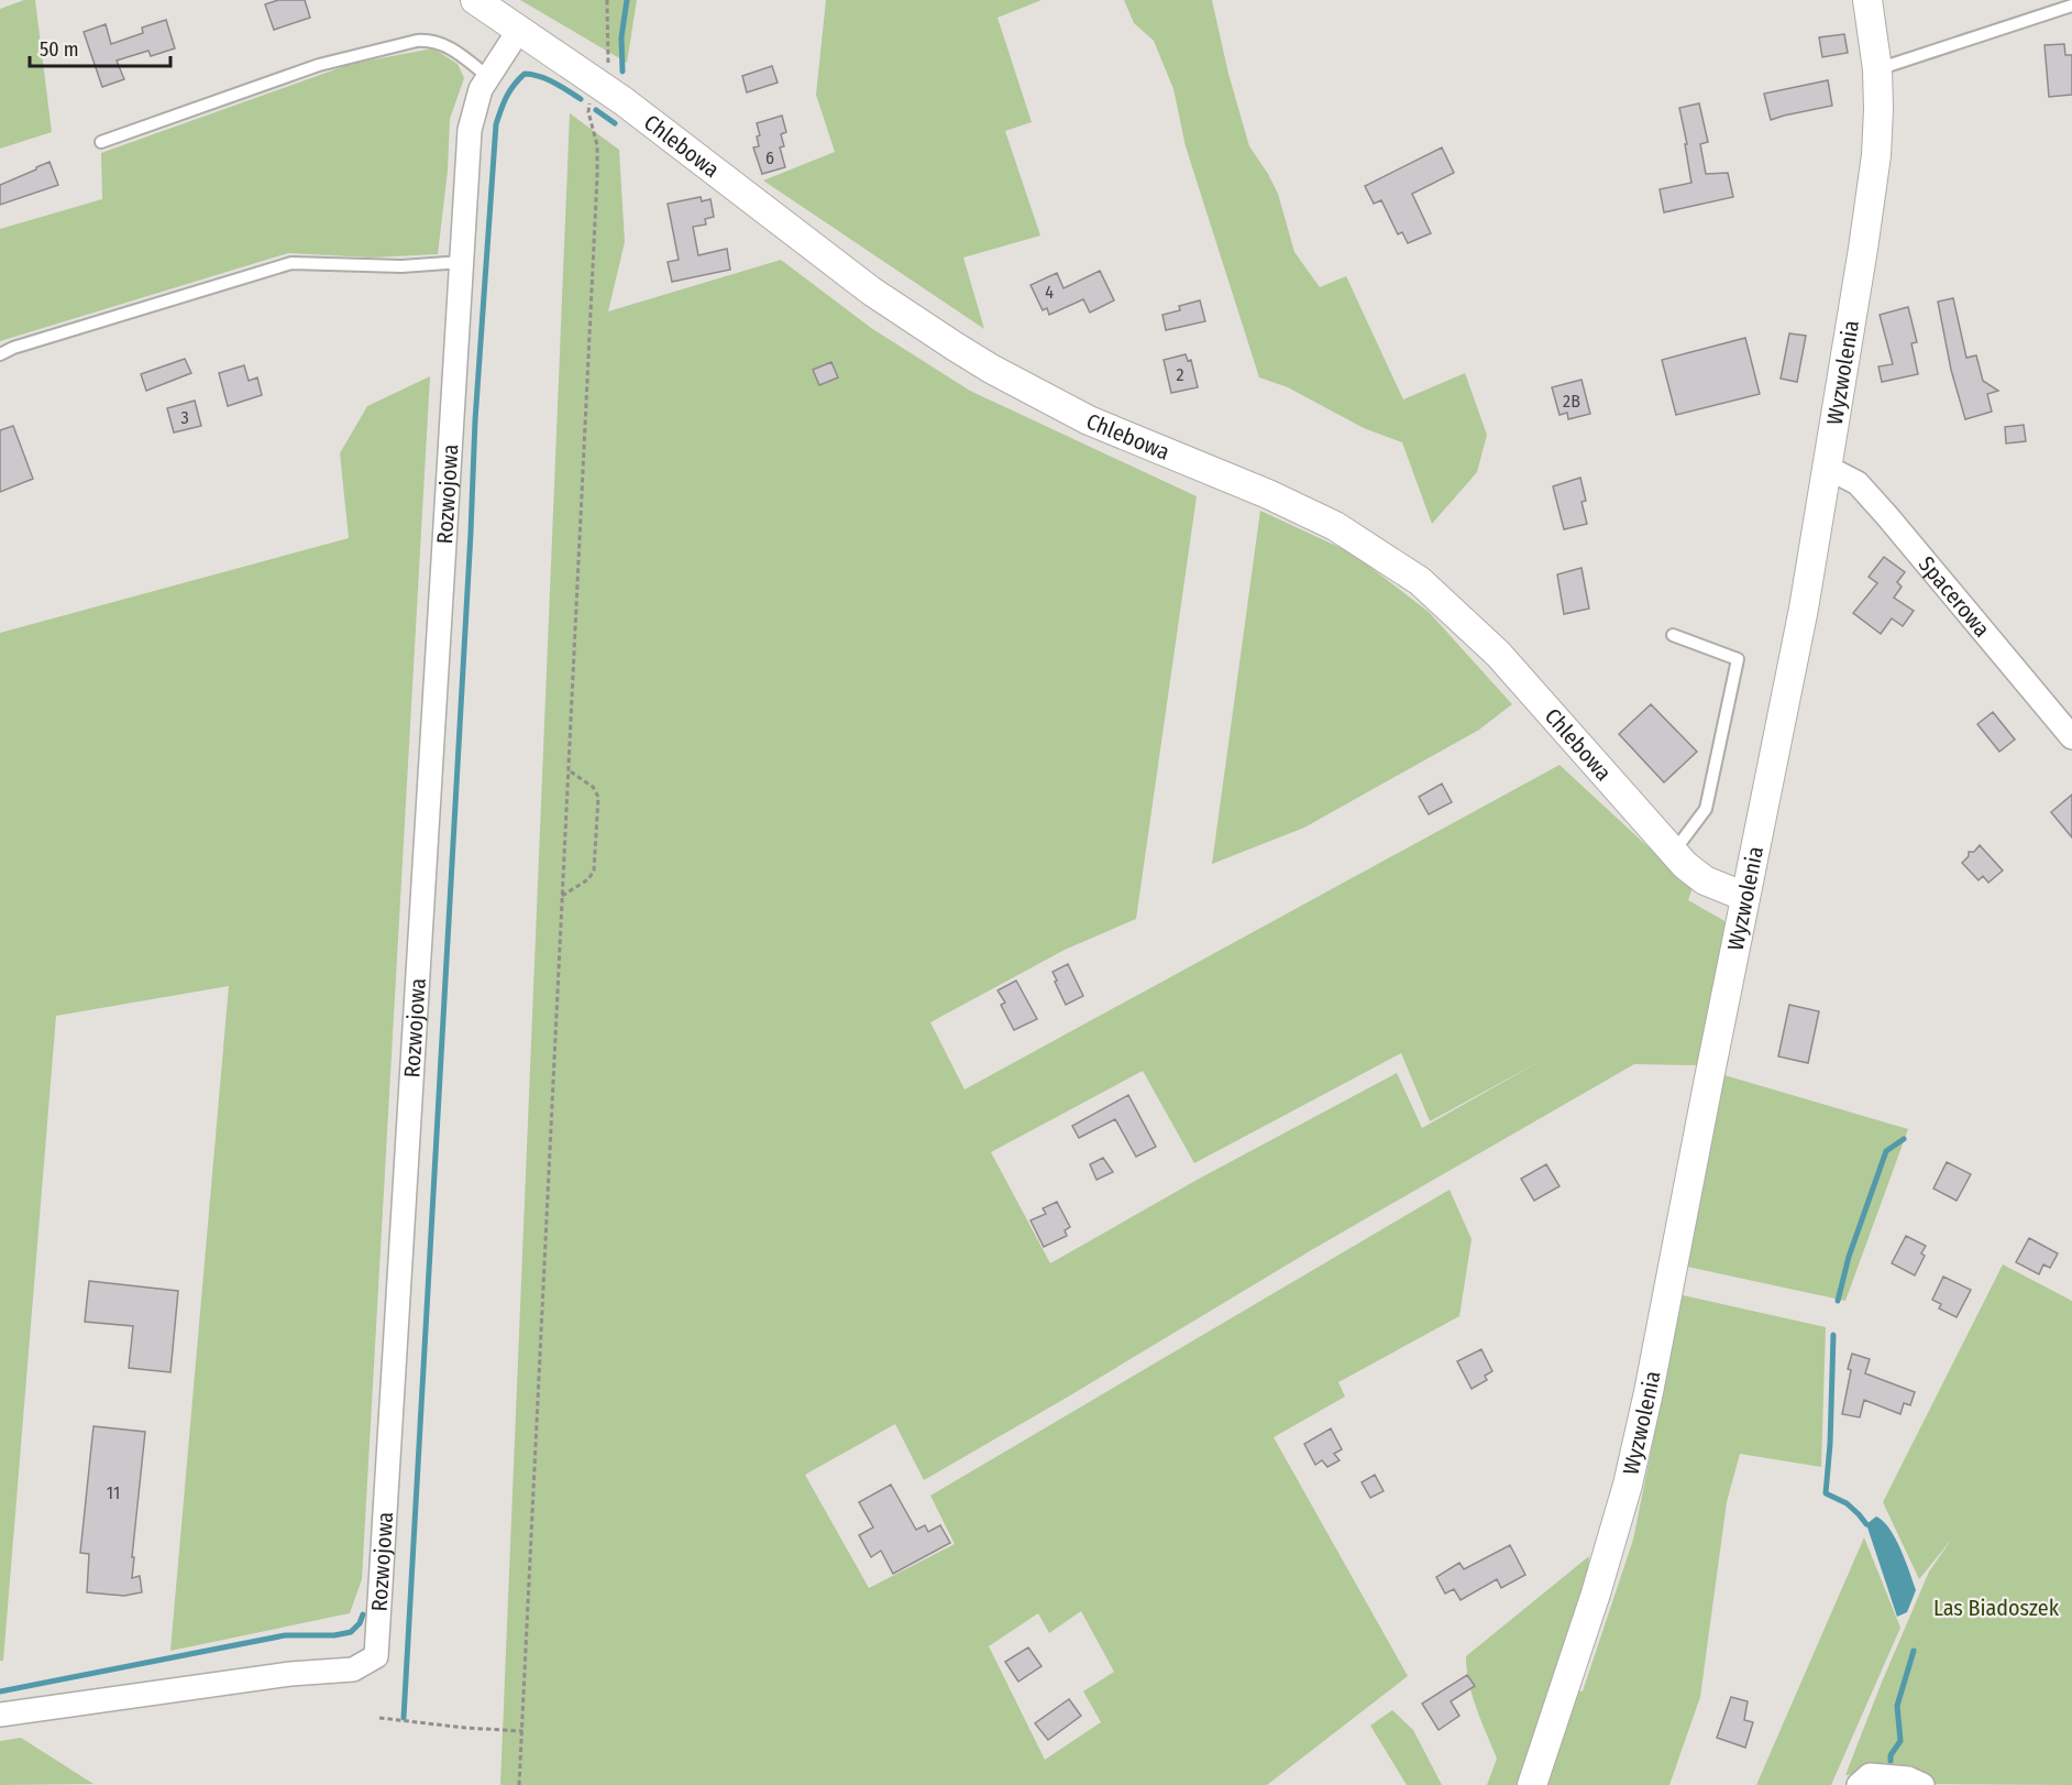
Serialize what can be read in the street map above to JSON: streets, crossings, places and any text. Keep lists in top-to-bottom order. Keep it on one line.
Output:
{"streets":{"street":["Chlebowa","Wyzwolenia","Rozwojowa","Spacerowa"]},"crossings":[["Chlebowa","Wyzwolenia"],["Chlebowa","Rozwojowa"],["Wyzwolenia","Spacerowa"]],"parks":["Las Biadoszek"],"house_numbers":["6","4","2","2B","3","11"],"scale_bar":"50 m"}
